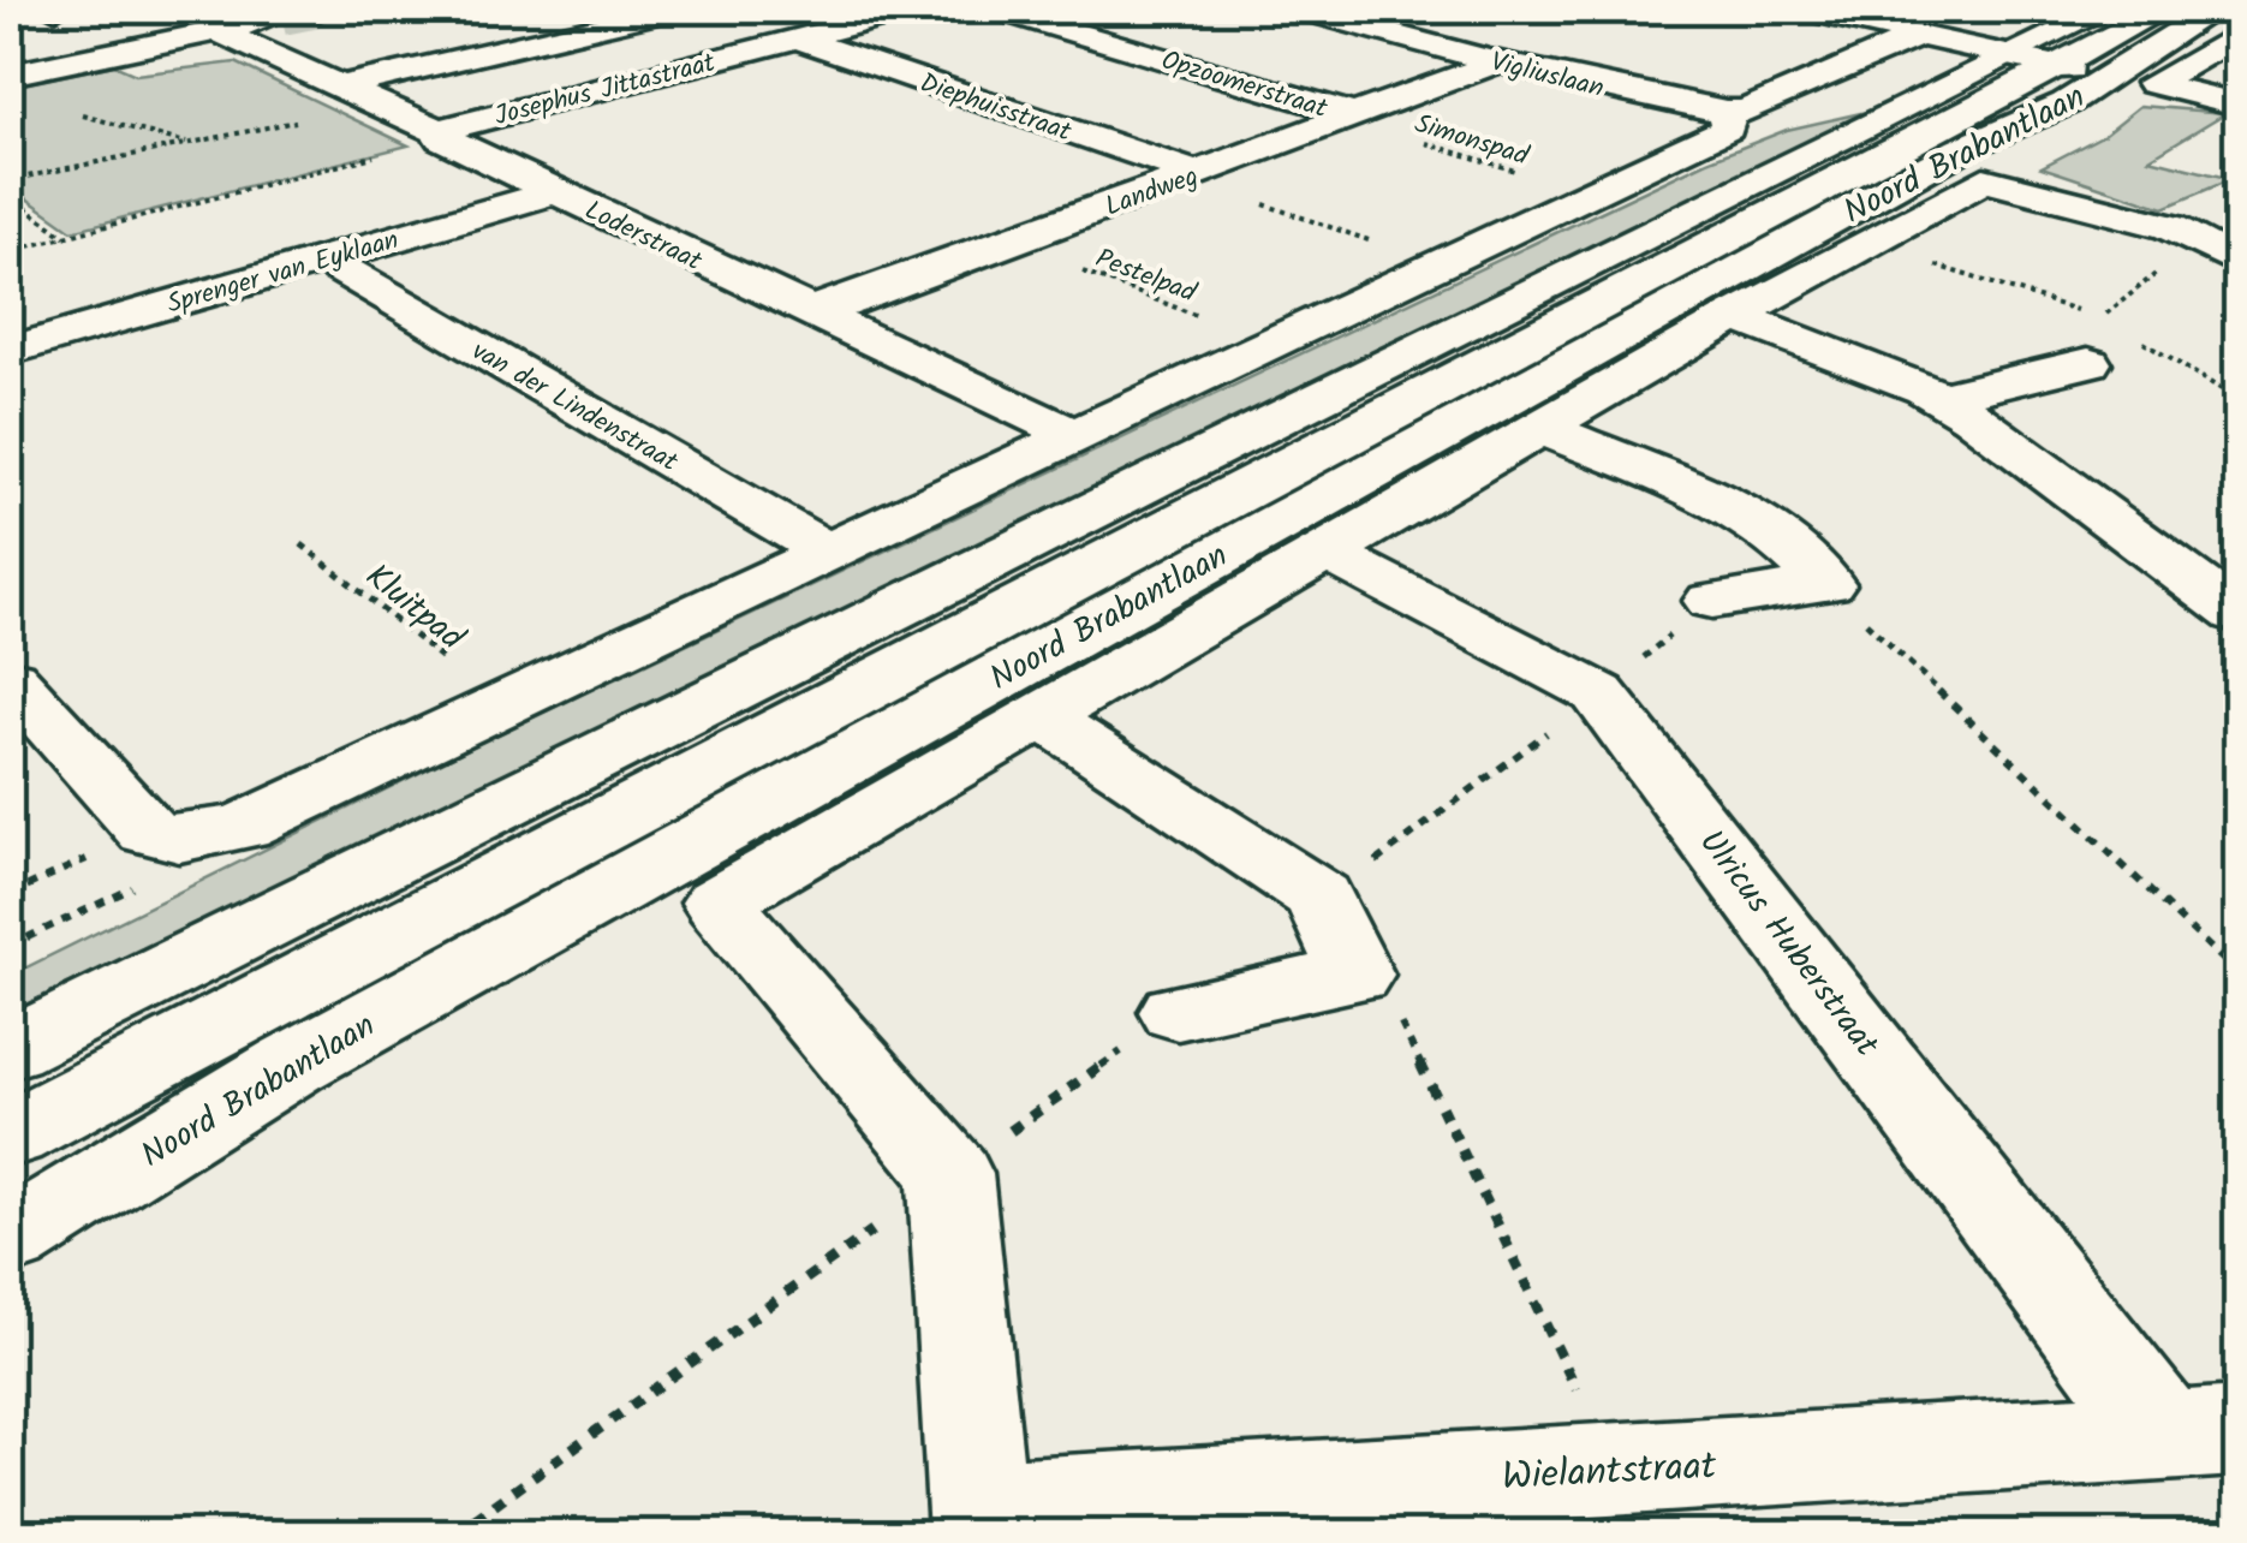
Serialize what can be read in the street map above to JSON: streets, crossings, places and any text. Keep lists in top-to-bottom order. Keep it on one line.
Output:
{"streets":{"street":["Vigliuslaan","Opzoomerstraat","Josephus Jittastraat","Diephuisstraat","Noord Brabantlaan","Landweg","Loderstraat","Sprenger van Eyklaan","van der Lindenstraat","Ulricus Huberstraat","Wielantstraat"],"path":["Simonspad","Pestelpad","Kluitpad"]},"crossings":[["Vigliuslaan","Landweg"],["Opzoomerstraat","Simonspad"],["Opzoomerstraat","Landweg"],["Josephus Jittastraat","Diephuisstraat"],["Josephus Jittastraat","Loderstraat"],["Diephuisstraat","Landweg"],["Simonspad","Landweg"],["Noord Brabantlaan","Ulricus Huberstraat"],["Landweg","Loderstraat"],["Landweg","Pestelpad"],["Loderstraat","Sprenger van Eyklaan"],["Sprenger van Eyklaan","van der Lindenstraat"],["Ulricus Huberstraat","Wielantstraat"]]}
